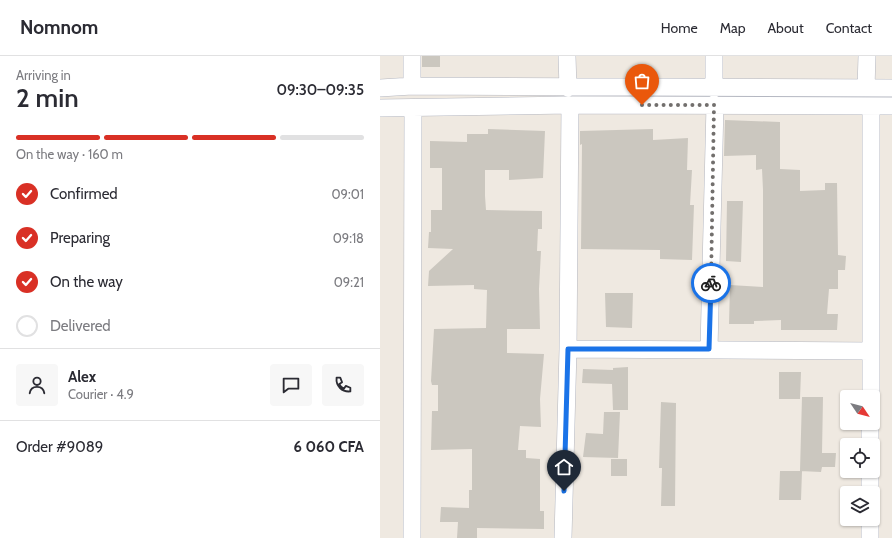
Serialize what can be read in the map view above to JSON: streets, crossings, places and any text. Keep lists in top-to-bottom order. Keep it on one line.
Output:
{"north":"bottom right","page":{"header":"Nomnom","nav":["Home","Map","About","Contact"],"heading":["2 min","Arriving in","09:30–09:35"],"panel":["Alex","Courier · 4.9","Order #9089","6 060 CFA"],"bar":"On the way · 160 m","list":[["Confirmed","09:01"],["Preparing","09:18"],["On the way","09:21"],"Delivered"]}}
